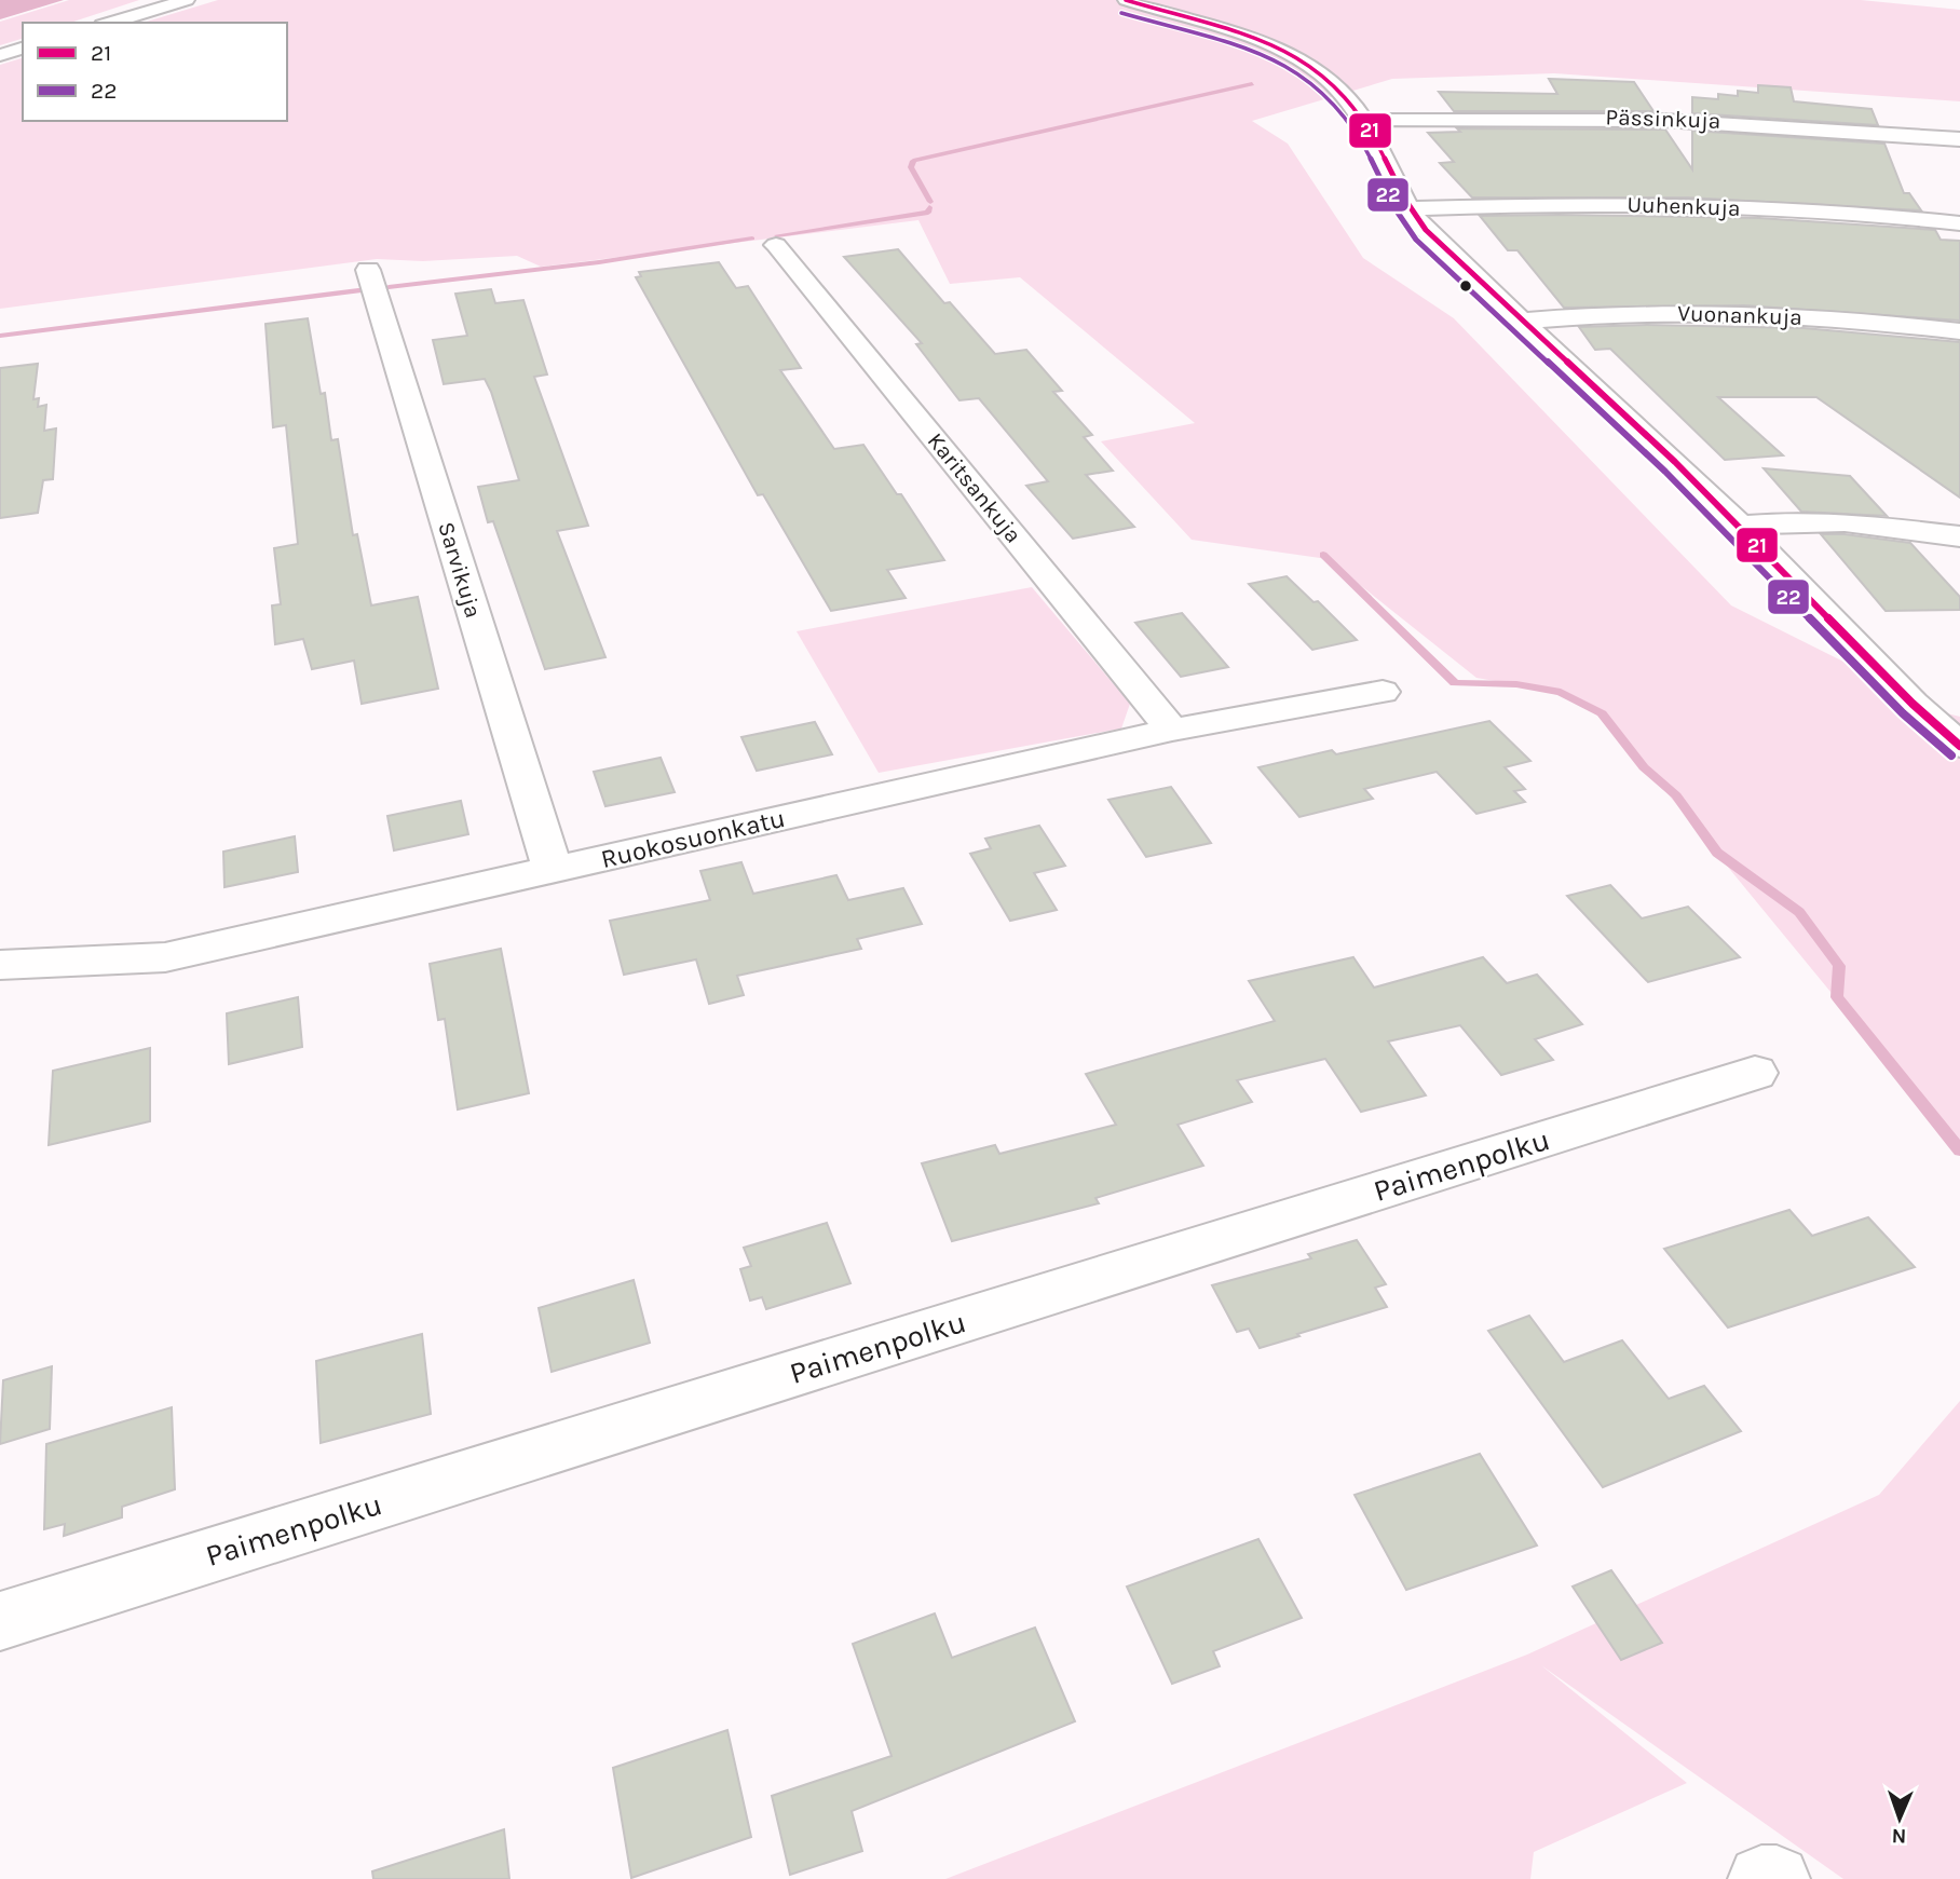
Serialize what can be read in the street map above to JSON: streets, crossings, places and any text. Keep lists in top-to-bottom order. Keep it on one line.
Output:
{"streets":{"street":["Pässinkuja","Uuhenkuja","Vuonankuja","Karitsankuja","Sarvikuja","Ruokosuonkatu","Paimenpolku"]},"crossings":[["Karitsankuja","Ruokosuonkatu"],["Sarvikuja","Ruokosuonkatu"]],"lines":["transit line 21","transit line 22"],"legend":["21","22"],"north":"bottom"}
